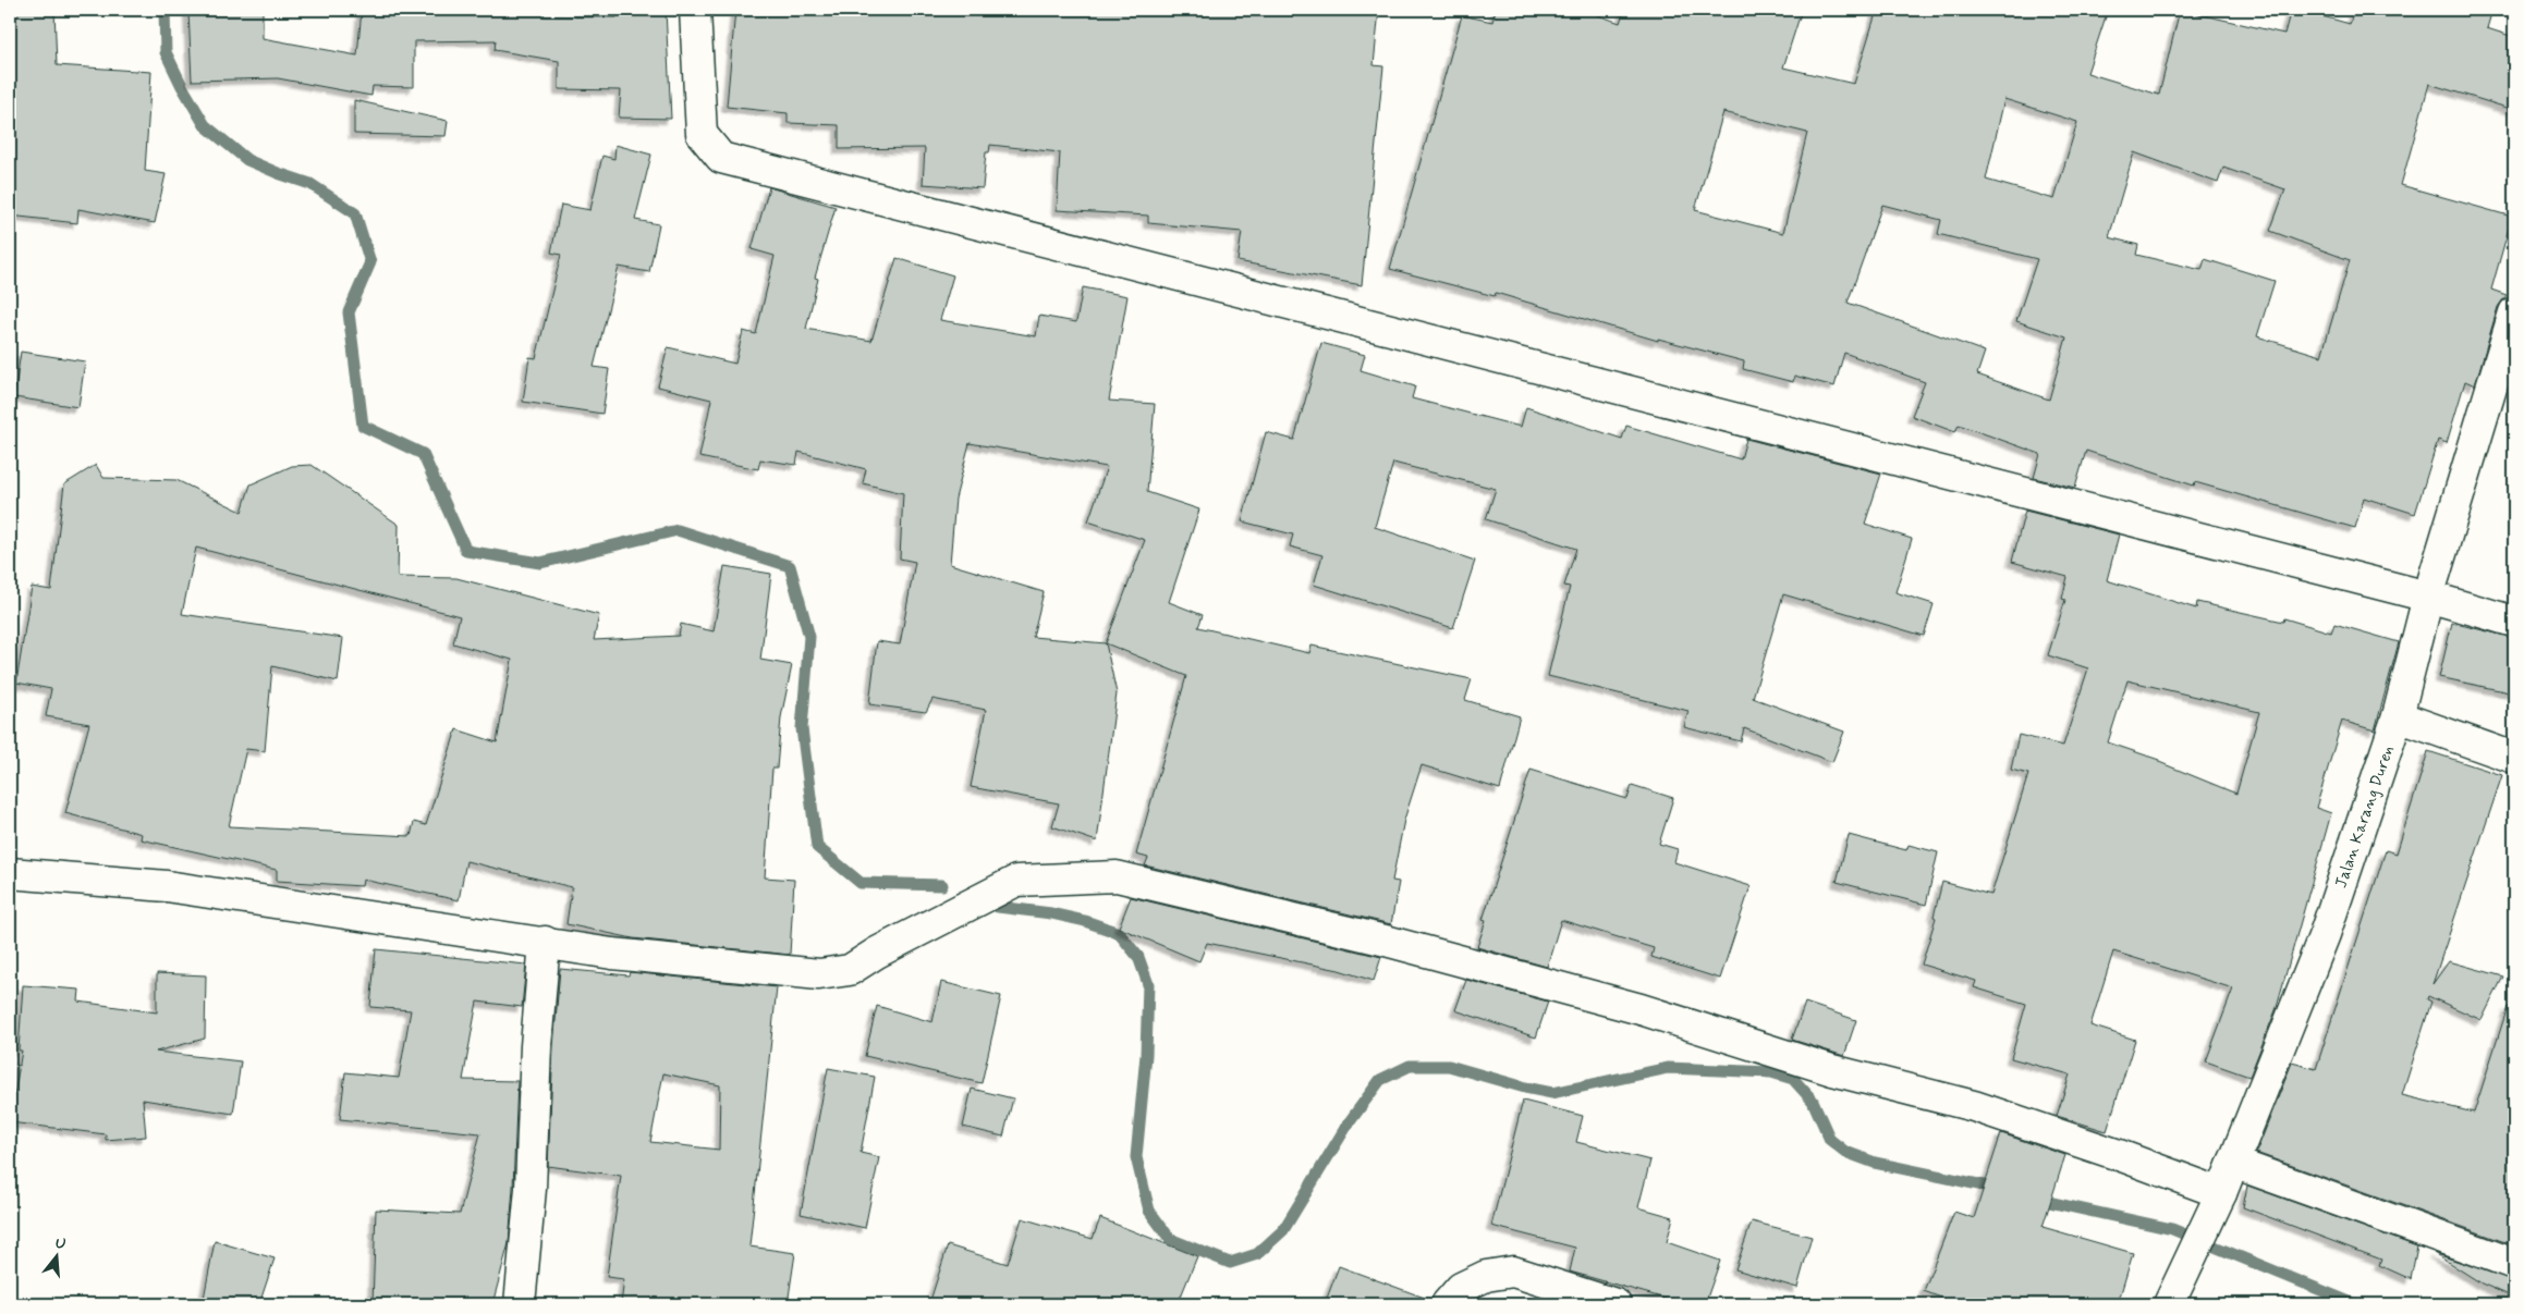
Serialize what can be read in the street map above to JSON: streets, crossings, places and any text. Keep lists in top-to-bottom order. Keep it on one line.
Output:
{"streets":{"street":["Jalan Karang Duren"]},"north":"top"}
